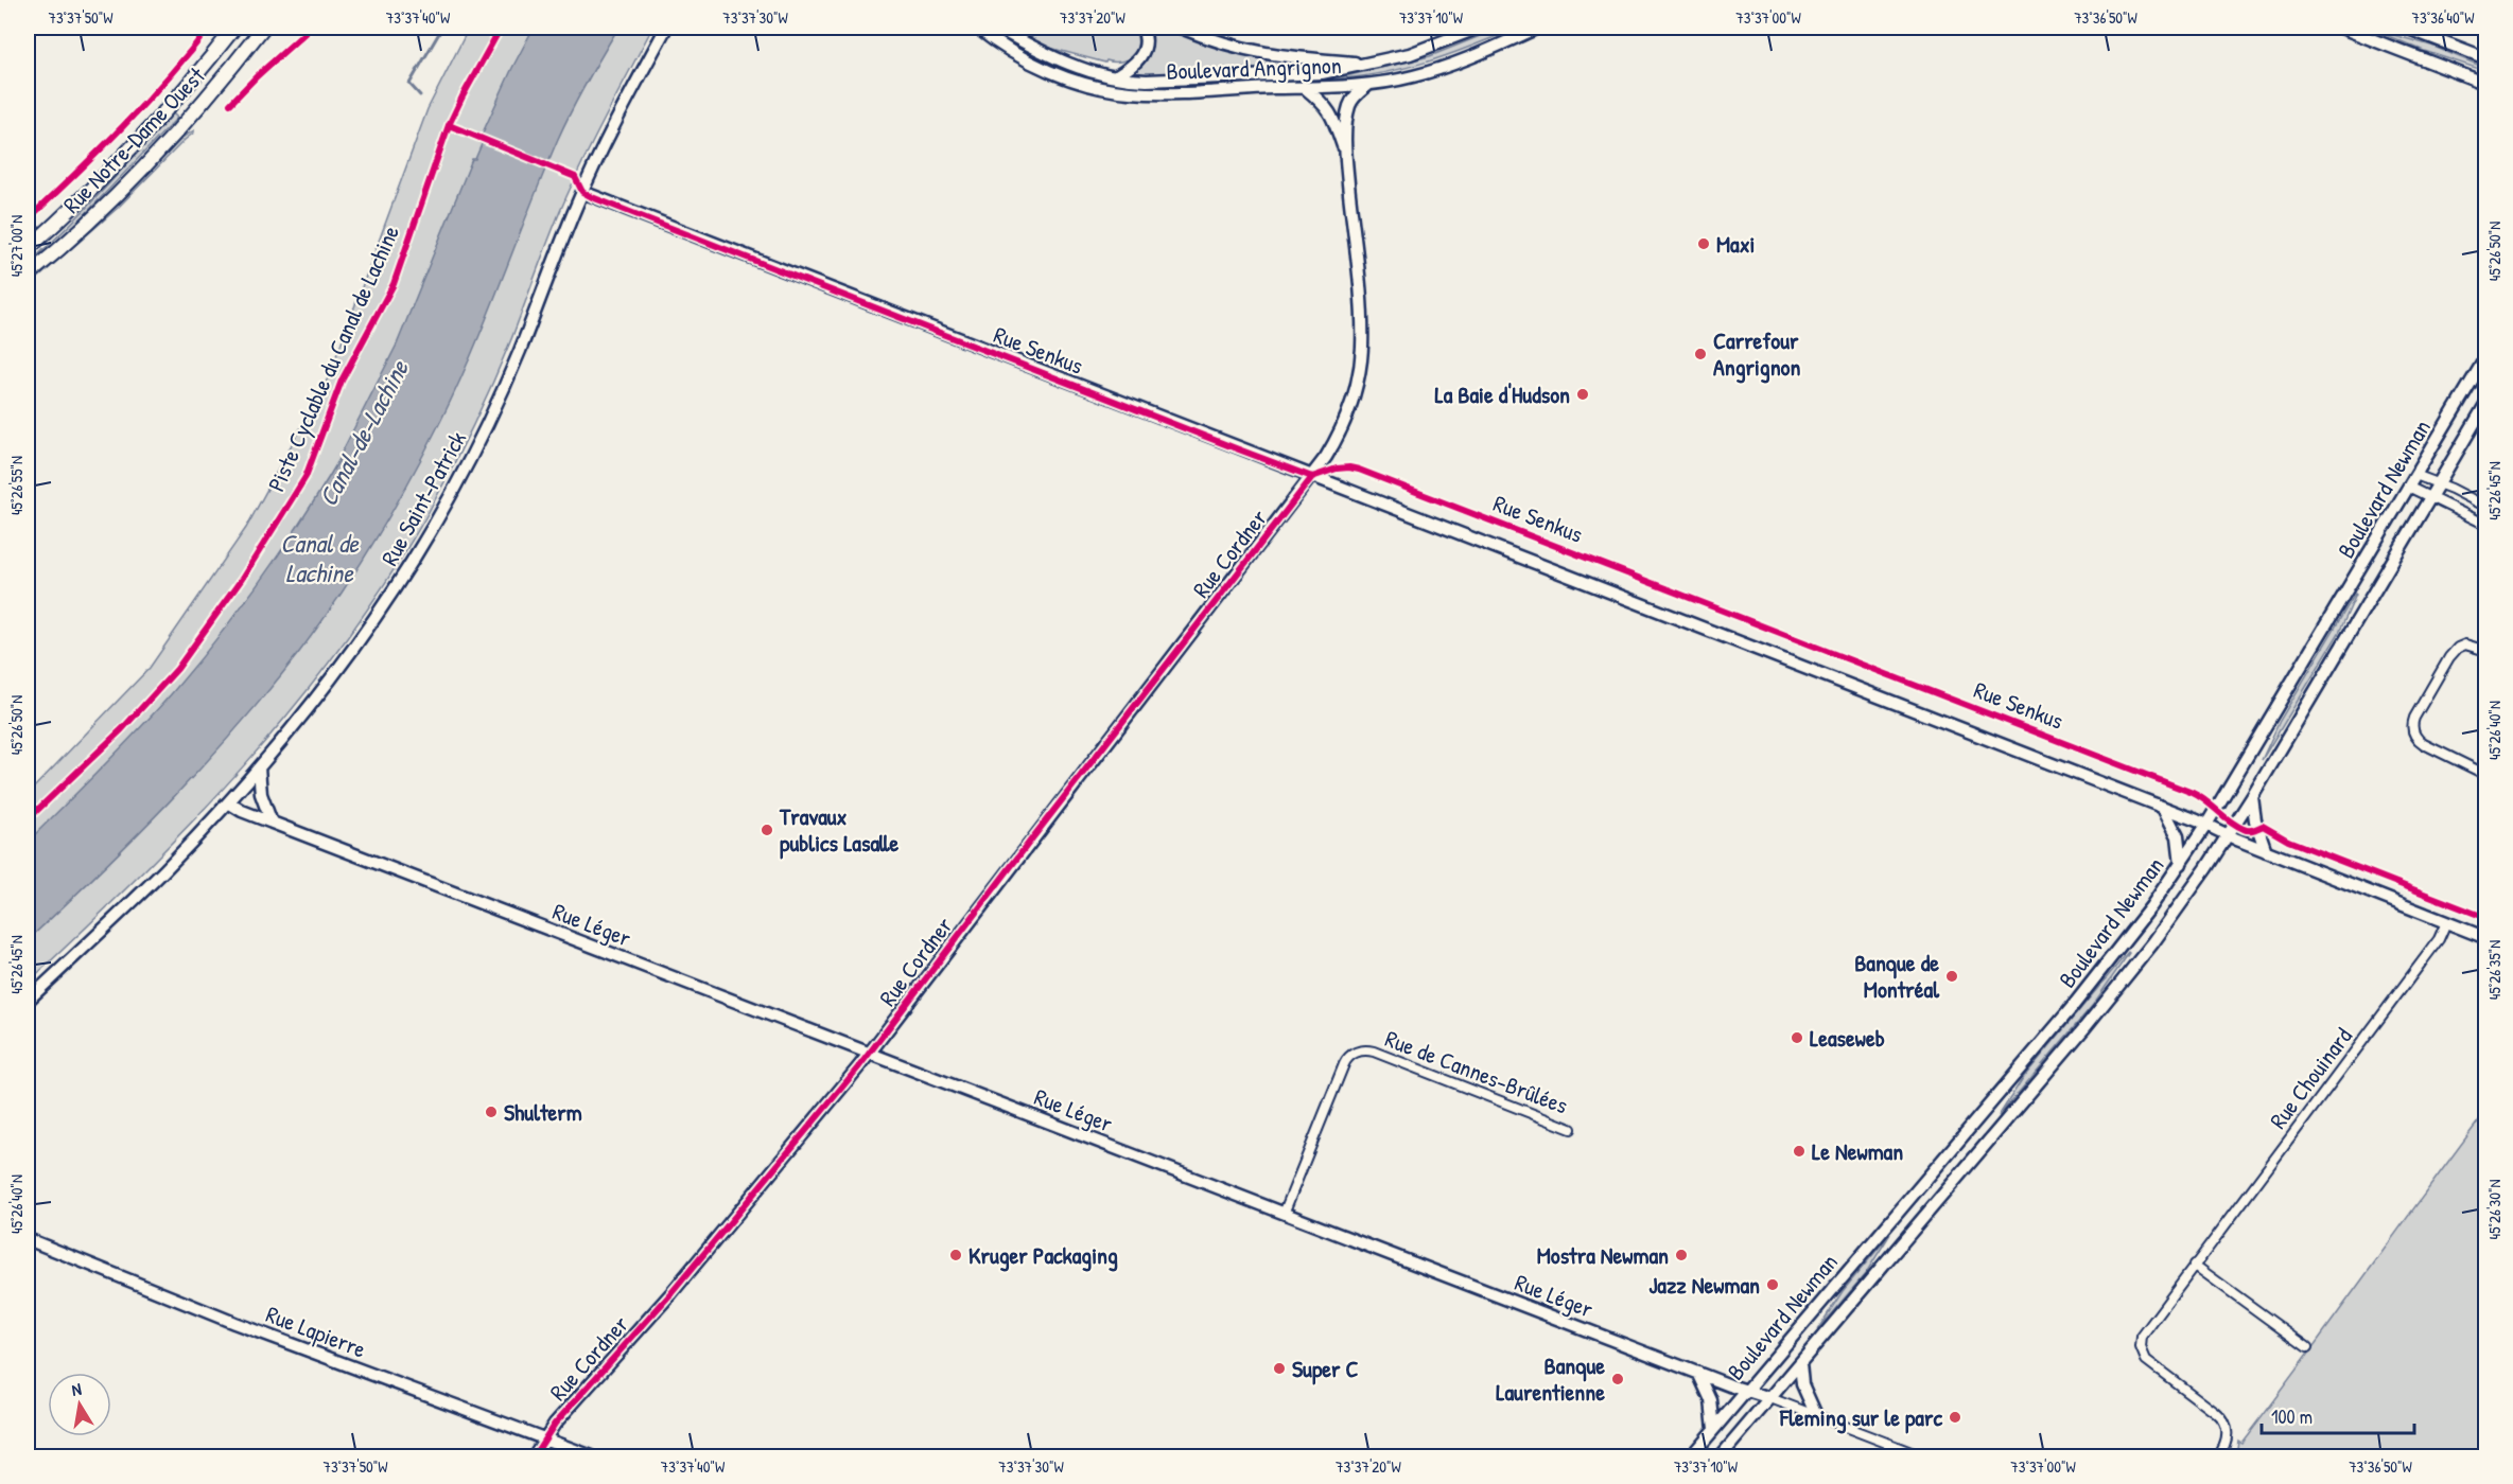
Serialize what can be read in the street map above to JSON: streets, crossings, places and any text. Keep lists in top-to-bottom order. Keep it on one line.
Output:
{"streets":{"main road":["Rue Notre-Dame Ouest"],"street":["Boulevard Angrignon","Rue Senkus","Boulevard Newman","Rue Saint-Patrick","Rue Cordner","Rue Léger","Rue de Cannes-Brûlées","Rue Chouinard","Rue Lapierre"],"cycle path":["Piste Cyclable du Canal de Lachine"]},"crossings":[["Rue Senkus","Boulevard Newman"],["Rue Senkus","Rue Saint-Patrick"],["Rue Senkus","Rue Cordner"],["Rue Senkus","Rue Chouinard"],["Boulevard Newman","Rue Léger"],["Rue Saint-Patrick","Rue Léger"],["Rue Cordner","Rue Léger"],["Rue Cordner","Rue Lapierre"],["Rue Léger","Rue de Cannes-Brûlées"]],"water":["Canal-de-Lachine","Canal de Lachine"],"places":["Maxi","Carrefour Angrignon","La Baie d'Hudson","Travaux publics Lasalle","Banque de Montréal","Leaseweb","Shulterm","Le Newman","Kruger Packaging","Mostra Newman","Jazz Newman","Super C","Banque Laurentienne","Fleming sur le parc"],"scale_bar":"100 m","north":"top","coordinates":["73°37'50\"W","73°37'40\"W","73°37'30\"W","73°37'20\"W","73°37'10\"W","73°37'00\"W","73°36'50\"W","73°36'40\"W","45°27'00\"N","45°26'50\"N","45°26'55\"N","45°26'45\"N","45°26'40\"N","45°26'35\"N","45°26'30\"N"]}
